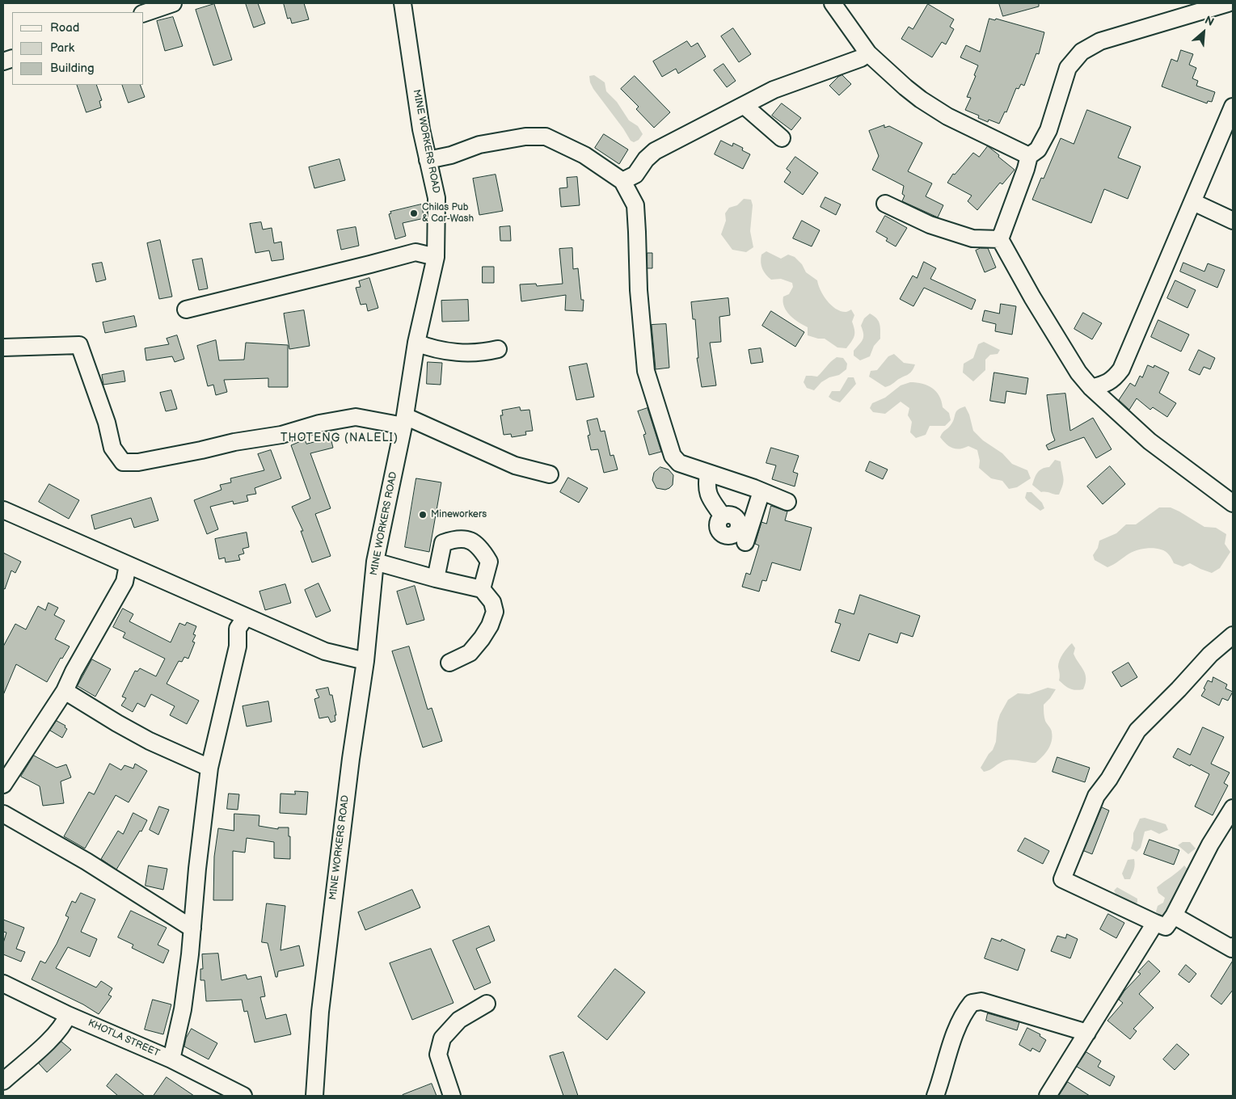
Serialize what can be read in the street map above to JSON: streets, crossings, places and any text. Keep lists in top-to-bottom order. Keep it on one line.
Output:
{"streets":{"street":["MINE WORKERS ROAD","KHOTLA STREET"]},"districts":["THOTENG (NALELI)"],"places":["Chilas Pub & Car-Wash","Mineworkers"],"legend":["Road","Park","Building"],"north":"top right"}
